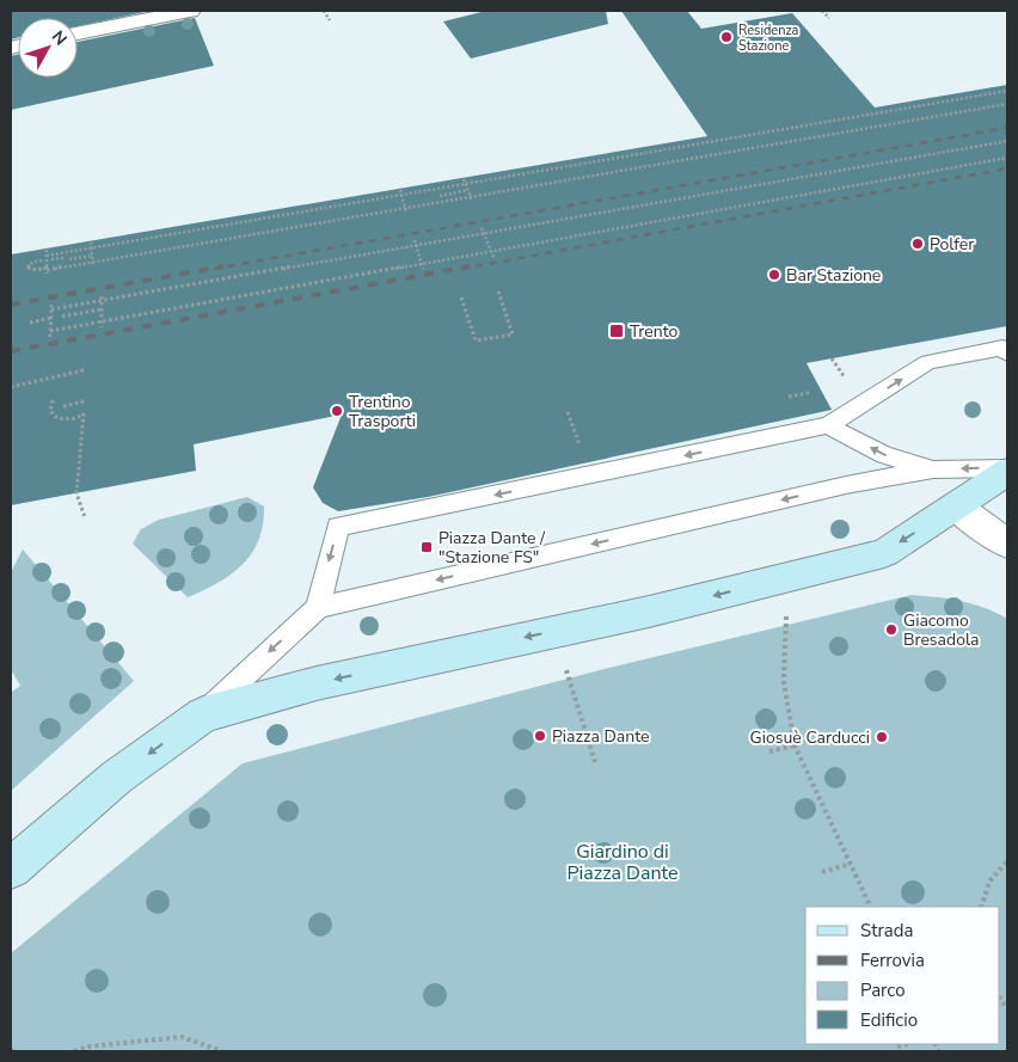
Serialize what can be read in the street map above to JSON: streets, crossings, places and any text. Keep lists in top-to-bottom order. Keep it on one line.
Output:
{"parks":["Giardino di Piazza Dante"],"places":{"other":["Residenza Stazione","Polfer","Bar Stazione","Trentino Trasporti","Giacomo Bresadola","Piazza Dante","Giosuè Carducci"],"transit":["Trento","Piazza Dante / \"Stazione FS\""]},"legend":["Strada","Ferrovia","Parco","Edificio"],"north":"top right"}
